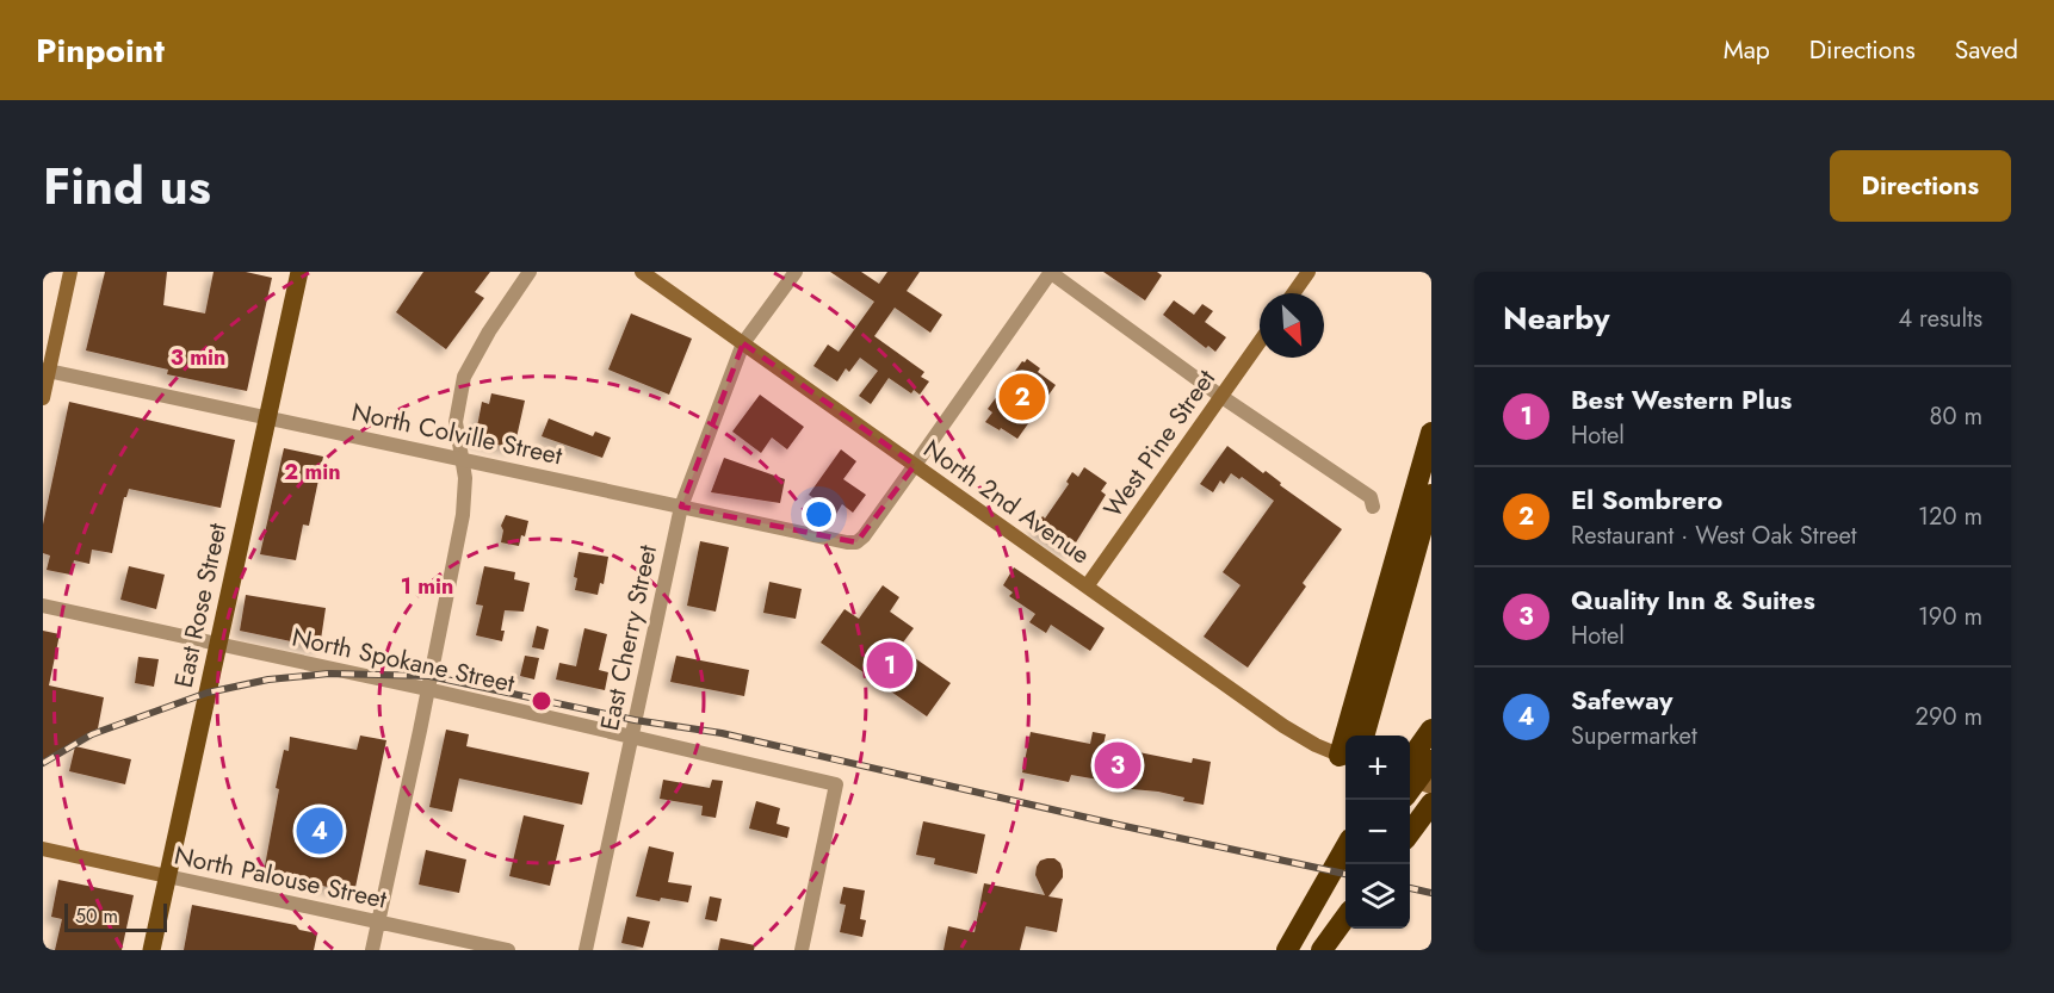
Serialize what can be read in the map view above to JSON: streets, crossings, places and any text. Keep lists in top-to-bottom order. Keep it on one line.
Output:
{"streets":{"main road":["West Pine Street","North 2nd Avenue","East Rose Street","North Palouse Street"],"street":["North Colville Street","East Cherry Street","North Spokane Street"]},"crossings":[["North Colville Street","North 2nd Avenue"],["North Colville Street","East Rose Street"],["North Colville Street","East Cherry Street"],["West Pine Street","North 2nd Avenue"],["North 2nd Avenue","East Cherry Street"],["East Rose Street","North Spokane Street"],["East Rose Street","North Palouse Street"],["East Cherry Street","North Spokane Street"]],"scale_bar":"50 m","north":"bottom right","page":{"header":"Pinpoint","nav":["Map","Directions","Saved"],"title":"Find us","buttons":"Directions","heading":["Nearby","4 results"],"list":[{"mark":"1","name":"Best Western Plus","note":"Hotel","value":"80 m"},{"mark":"2","name":"El Sombrero","note":"Restaurant · West Oak Street","value":"120 m"},{"mark":"3","name":"Quality Inn & Suites","note":"Hotel","value":"190 m"},{"mark":"4","name":"Safeway","note":"Supermarket","value":"290 m"}],"pins":["2","1","3","4"],"map_buttons":["+","−"],"scale":"50 m"},"rings":["3 min","2 min","1 min"]}
